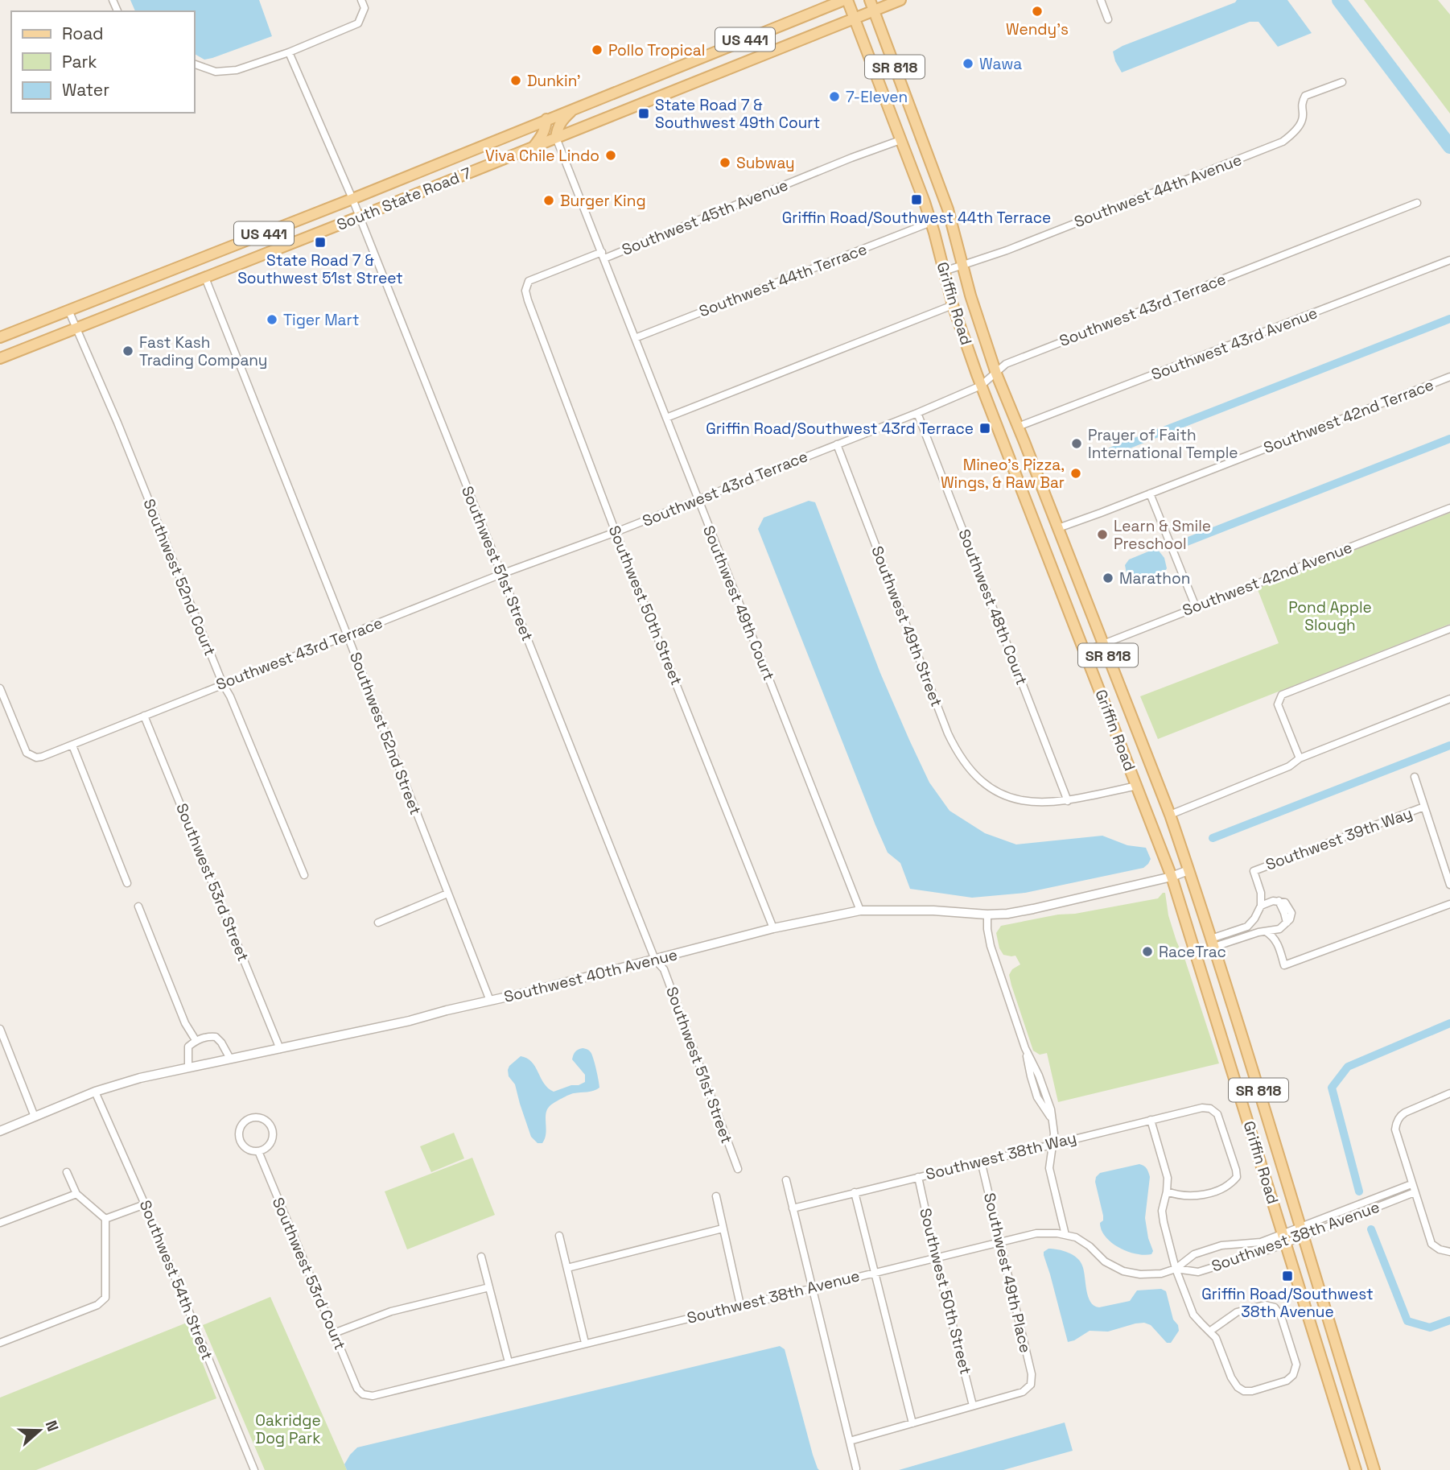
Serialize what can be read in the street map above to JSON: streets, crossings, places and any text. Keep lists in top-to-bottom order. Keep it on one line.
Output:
{"streets":{"main road":["US 441","SR 818","South State Road 7","Griffin Road"],"street":["Southwest 44th Avenue","Southwest 45th Avenue","Southwest 44th Terrace","Southwest 43rd Terrace","Southwest 43rd Avenue","Southwest 42nd Terrace","Southwest 51st Street","Southwest 52nd Court","Southwest 42nd Avenue","Southwest 49th Court","Southwest 50th Street","Southwest 48th Court","Southwest 49th Street","Southwest 52nd Street","Southwest 39th Way","Southwest 53rd Street","Southwest 40th Avenue","Southwest 38th Way","Southwest 38th Avenue","Southwest 49th Place","Southwest 53rd Court","Southwest 54th Street"]},"crossings":[["Southwest 44th Avenue","Griffin Road"],["South State Road 7","Griffin Road"],["South State Road 7","Southwest 51st Street"],["South State Road 7","Southwest 52nd Court"],["South State Road 7","Southwest 49th Court"],["South State Road 7","Southwest 52nd Street"],["Southwest 45th Avenue","Griffin Road"],["Southwest 45th Avenue","Southwest 49th Court"],["Southwest 45th Avenue","Southwest 50th Street"],["Southwest 44th Terrace","Griffin Road"],["Southwest 44th Terrace","Southwest 49th Court"],["Griffin Road","Southwest 43rd Terrace"],["Griffin Road","Southwest 43rd Avenue"],["Griffin Road","Southwest 42nd Terrace"],["Griffin Road","Southwest 42nd Avenue"],["Griffin Road","Southwest 40th Avenue"],["Griffin Road","Southwest 38th Avenue"],["Southwest 43rd Terrace","Southwest 51st Street"],["Southwest 43rd Terrace","Southwest 52nd Court"],["Southwest 43rd Terrace","Southwest 49th Court"],["Southwest 43rd Terrace","Southwest 50th Street"],["Southwest 43rd Terrace","Southwest 48th Court"],["Southwest 43rd Terrace","Southwest 49th Street"],["Southwest 43rd Terrace","Southwest 52nd Street"],["Southwest 43rd Terrace","Southwest 53rd Street"],["Southwest 51st Street","Southwest 40th Avenue"],["Southwest 49th Court","Southwest 40th Avenue"],["Southwest 50th Street","Southwest 40th Avenue"],["Southwest 50th Street","Southwest 38th Way"],["Southwest 50th Street","Southwest 38th Avenue"],["Southwest 50th Street","Southwest 49th Place"],["Southwest 48th Court","Southwest 49th Street"],["Southwest 52nd Street","Southwest 40th Avenue"],["Southwest 53rd Street","Southwest 40th Avenue"],["Southwest 40th Avenue","Southwest 54th Street"],["Southwest 38th Way","Southwest 49th Place"],["Southwest 38th Avenue","Southwest 49th Place"],["Southwest 38th Avenue","Southwest 53rd Court"]],"parks":["Pond Apple Slough","Oakridge Dog Park"],"places":{"other":["Wendy's","Pollo Tropical","Wawa","Dunkin'","7-Eleven","Viva Chile Lindo","Subway","Burger King","Tiger Mart","Fast Kash Trading Company","Prayer of Faith International Temple","Mineo's Pizza, Wings, & Raw Bar","Learn & Smile Preschool","Marathon","RaceTrac"],"transit":["State Road 7 & Southwest 49th Court","Griffin Road/Southwest 44th Terrace","State Road 7 & Southwest 51st Street","Griffin Road/Southwest 43rd Terrace","Griffin Road/Southwest 38th Avenue"]},"legend":["Road","Park","Water"],"north":"right"}
